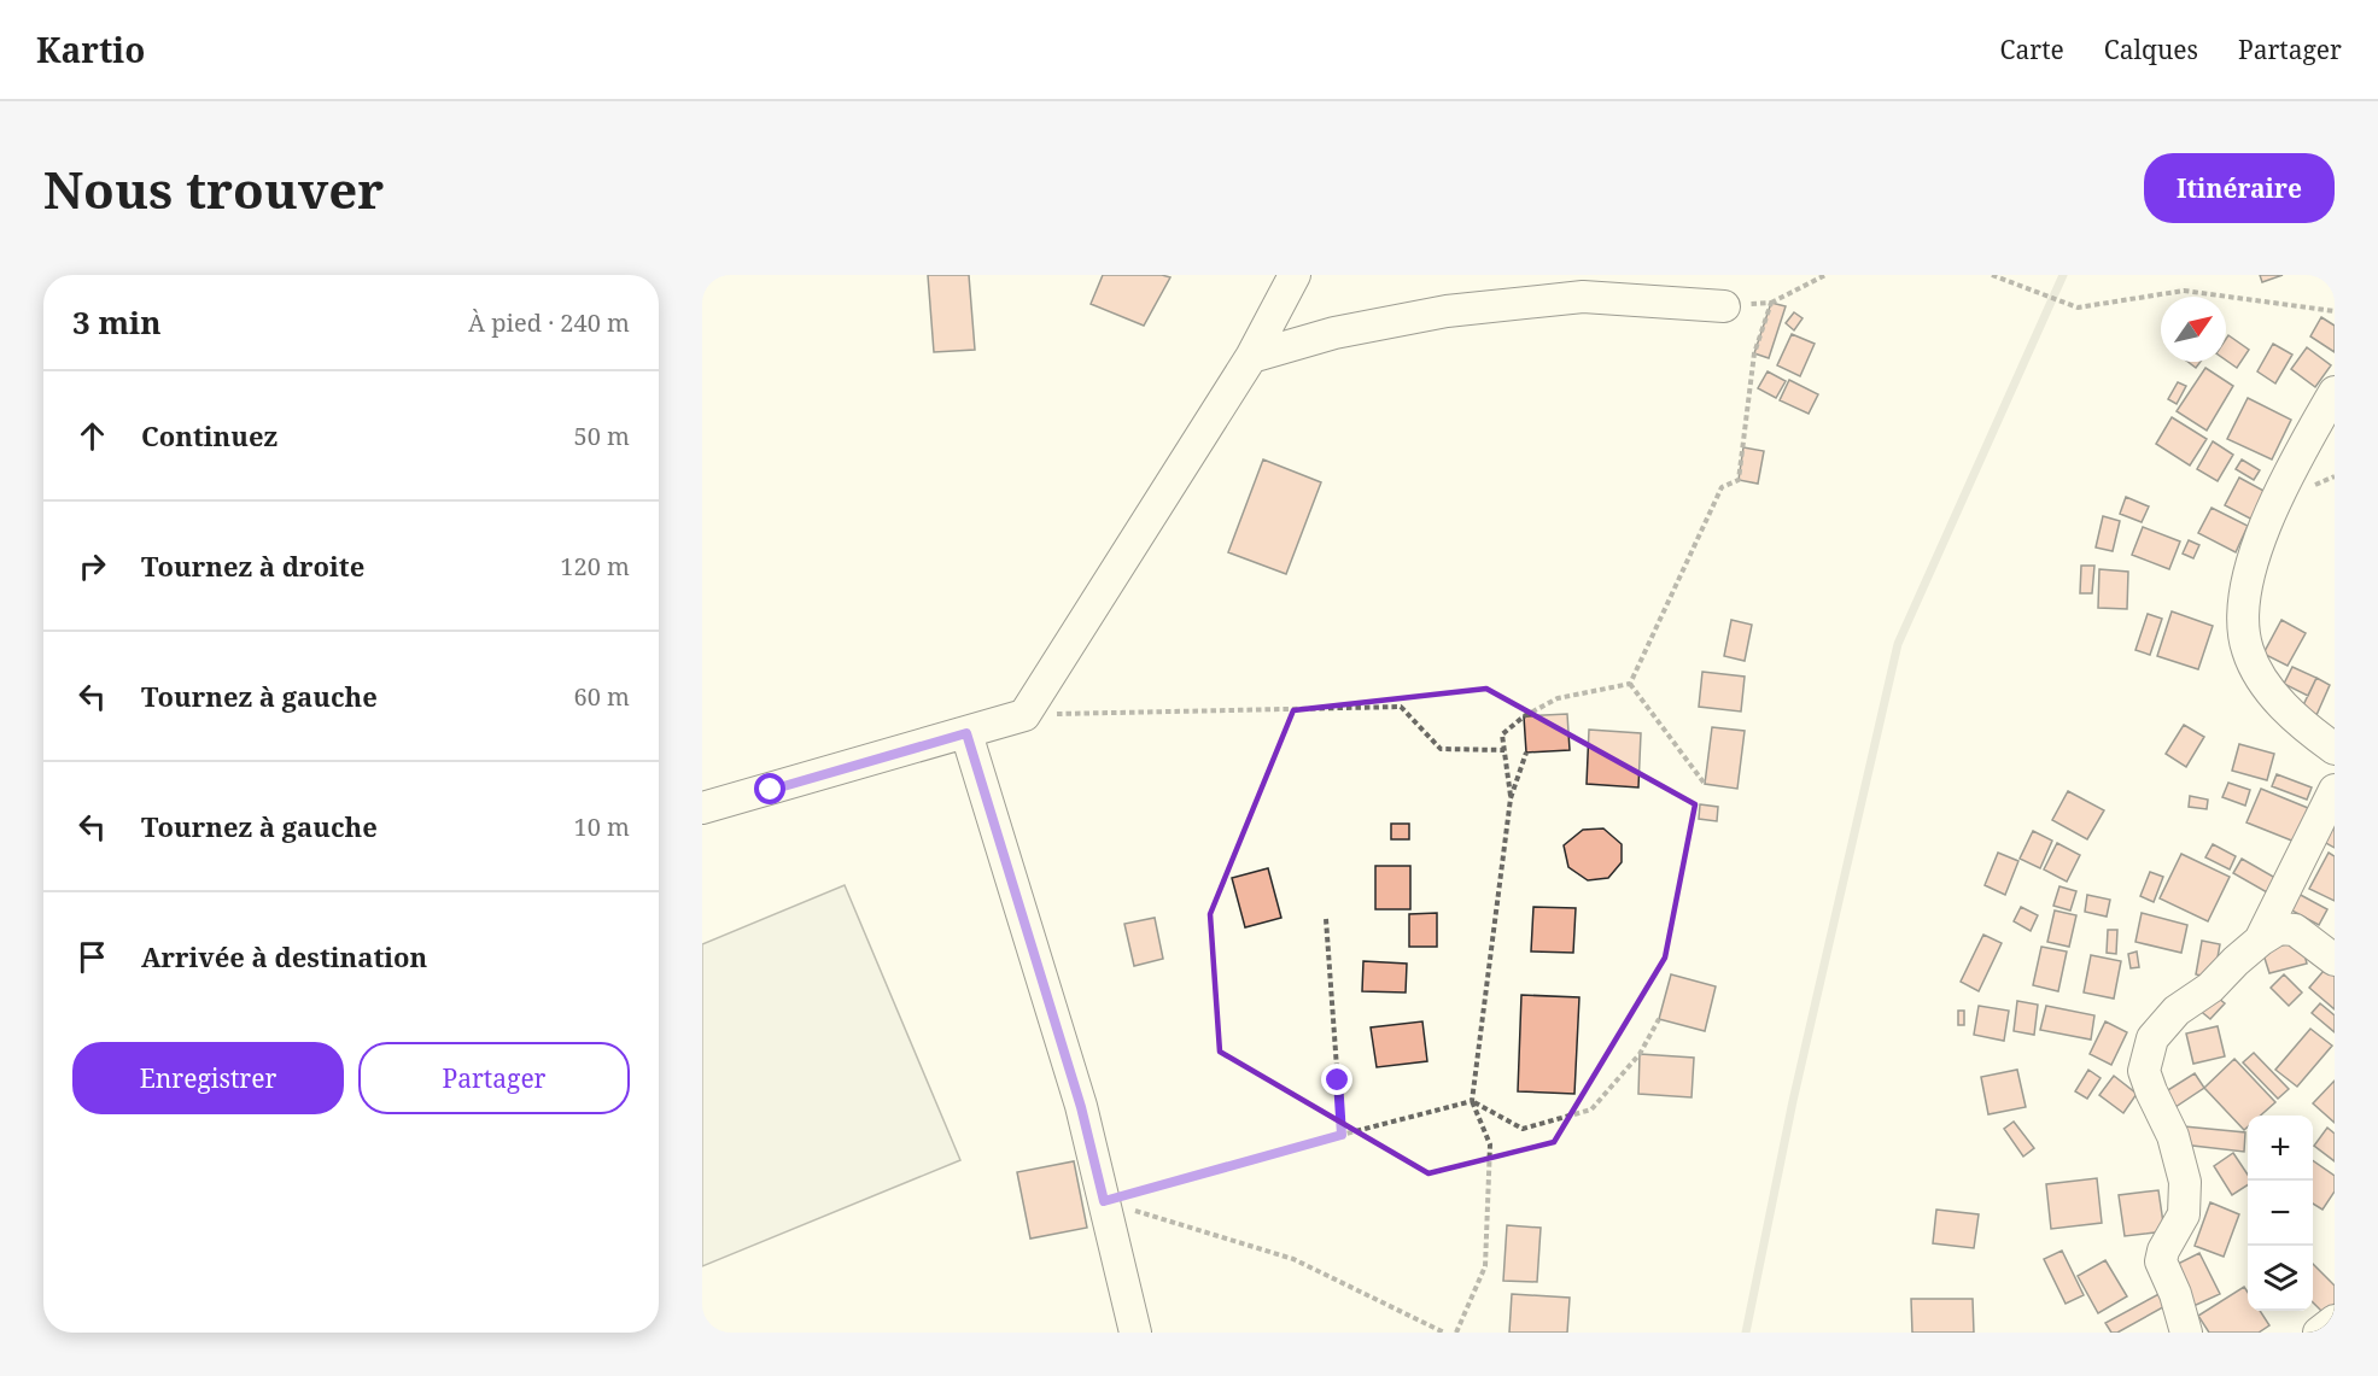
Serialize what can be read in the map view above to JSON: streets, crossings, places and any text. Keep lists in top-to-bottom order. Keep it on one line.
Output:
{"north":"top right","page":{"header":"Kartio","nav":["Carte","Calques","Partager"],"buttons":["Itinéraire",["Enregistrer","Partager"]],"title":"Nous trouver","heading":["3 min","À pied · 240 m"],"list":[["Continuez","50 m"],["Tournez à droite","120 m"],["Tournez à gauche","60 m"],["Tournez à gauche","10 m"],"Arrivée à destination"],"map_buttons":["+","−"]}}
